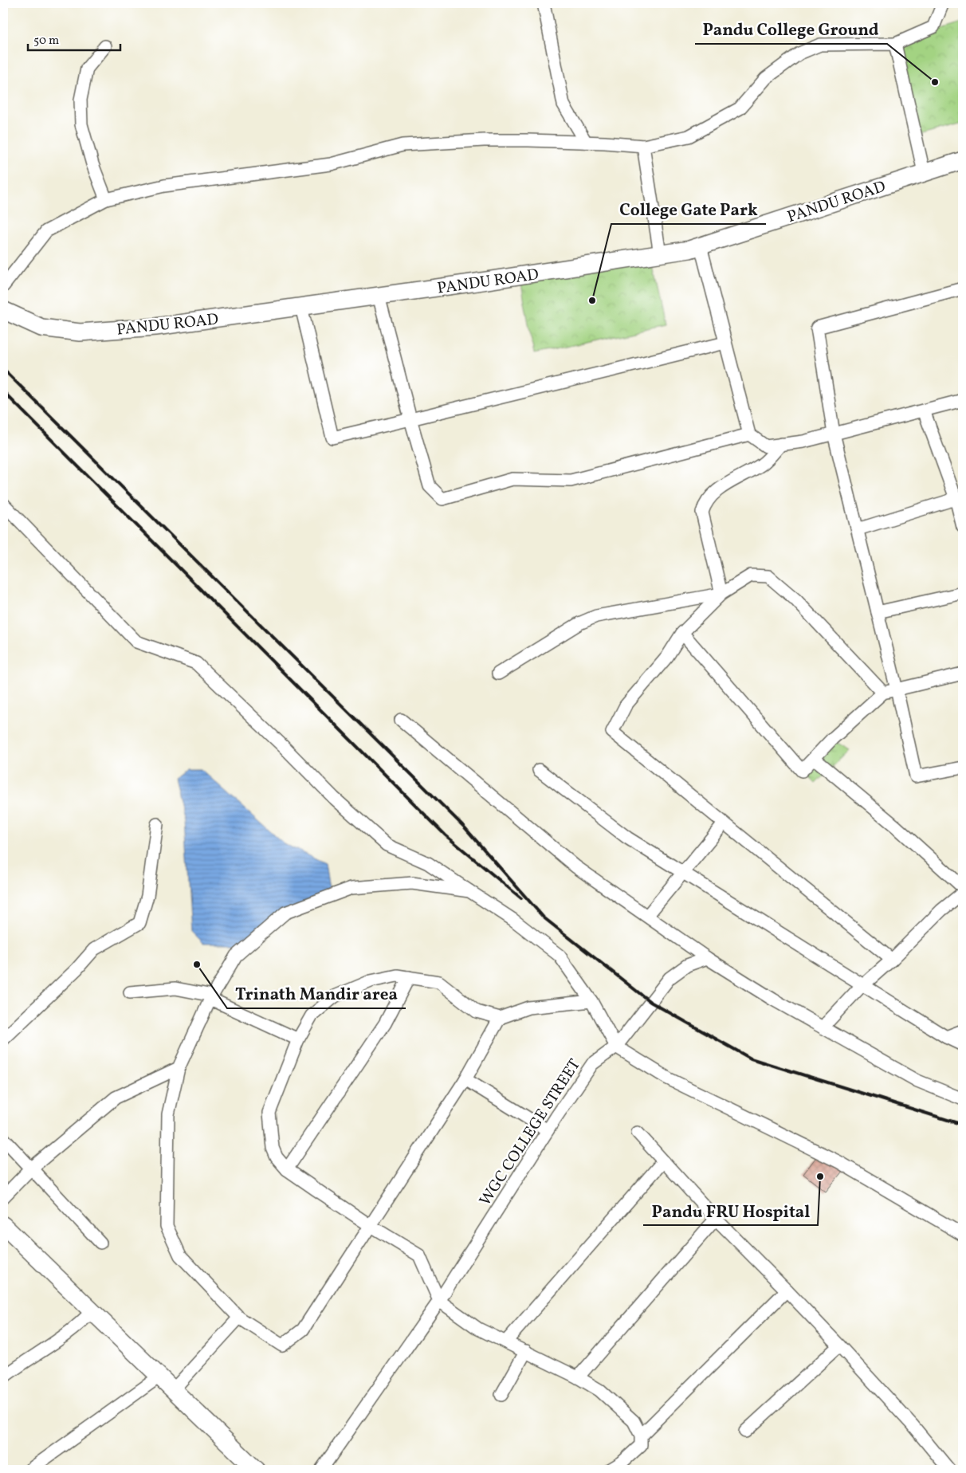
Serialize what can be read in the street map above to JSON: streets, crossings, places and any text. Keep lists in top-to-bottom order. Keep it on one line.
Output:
{"streets":{"street":["PANDU ROAD","WGC COLLEGE STREET"]},"places":["Pandu College Ground","College Gate Park","Trinath Mandir area","Pandu FRU Hospital"],"scale_bar":"50 m"}
